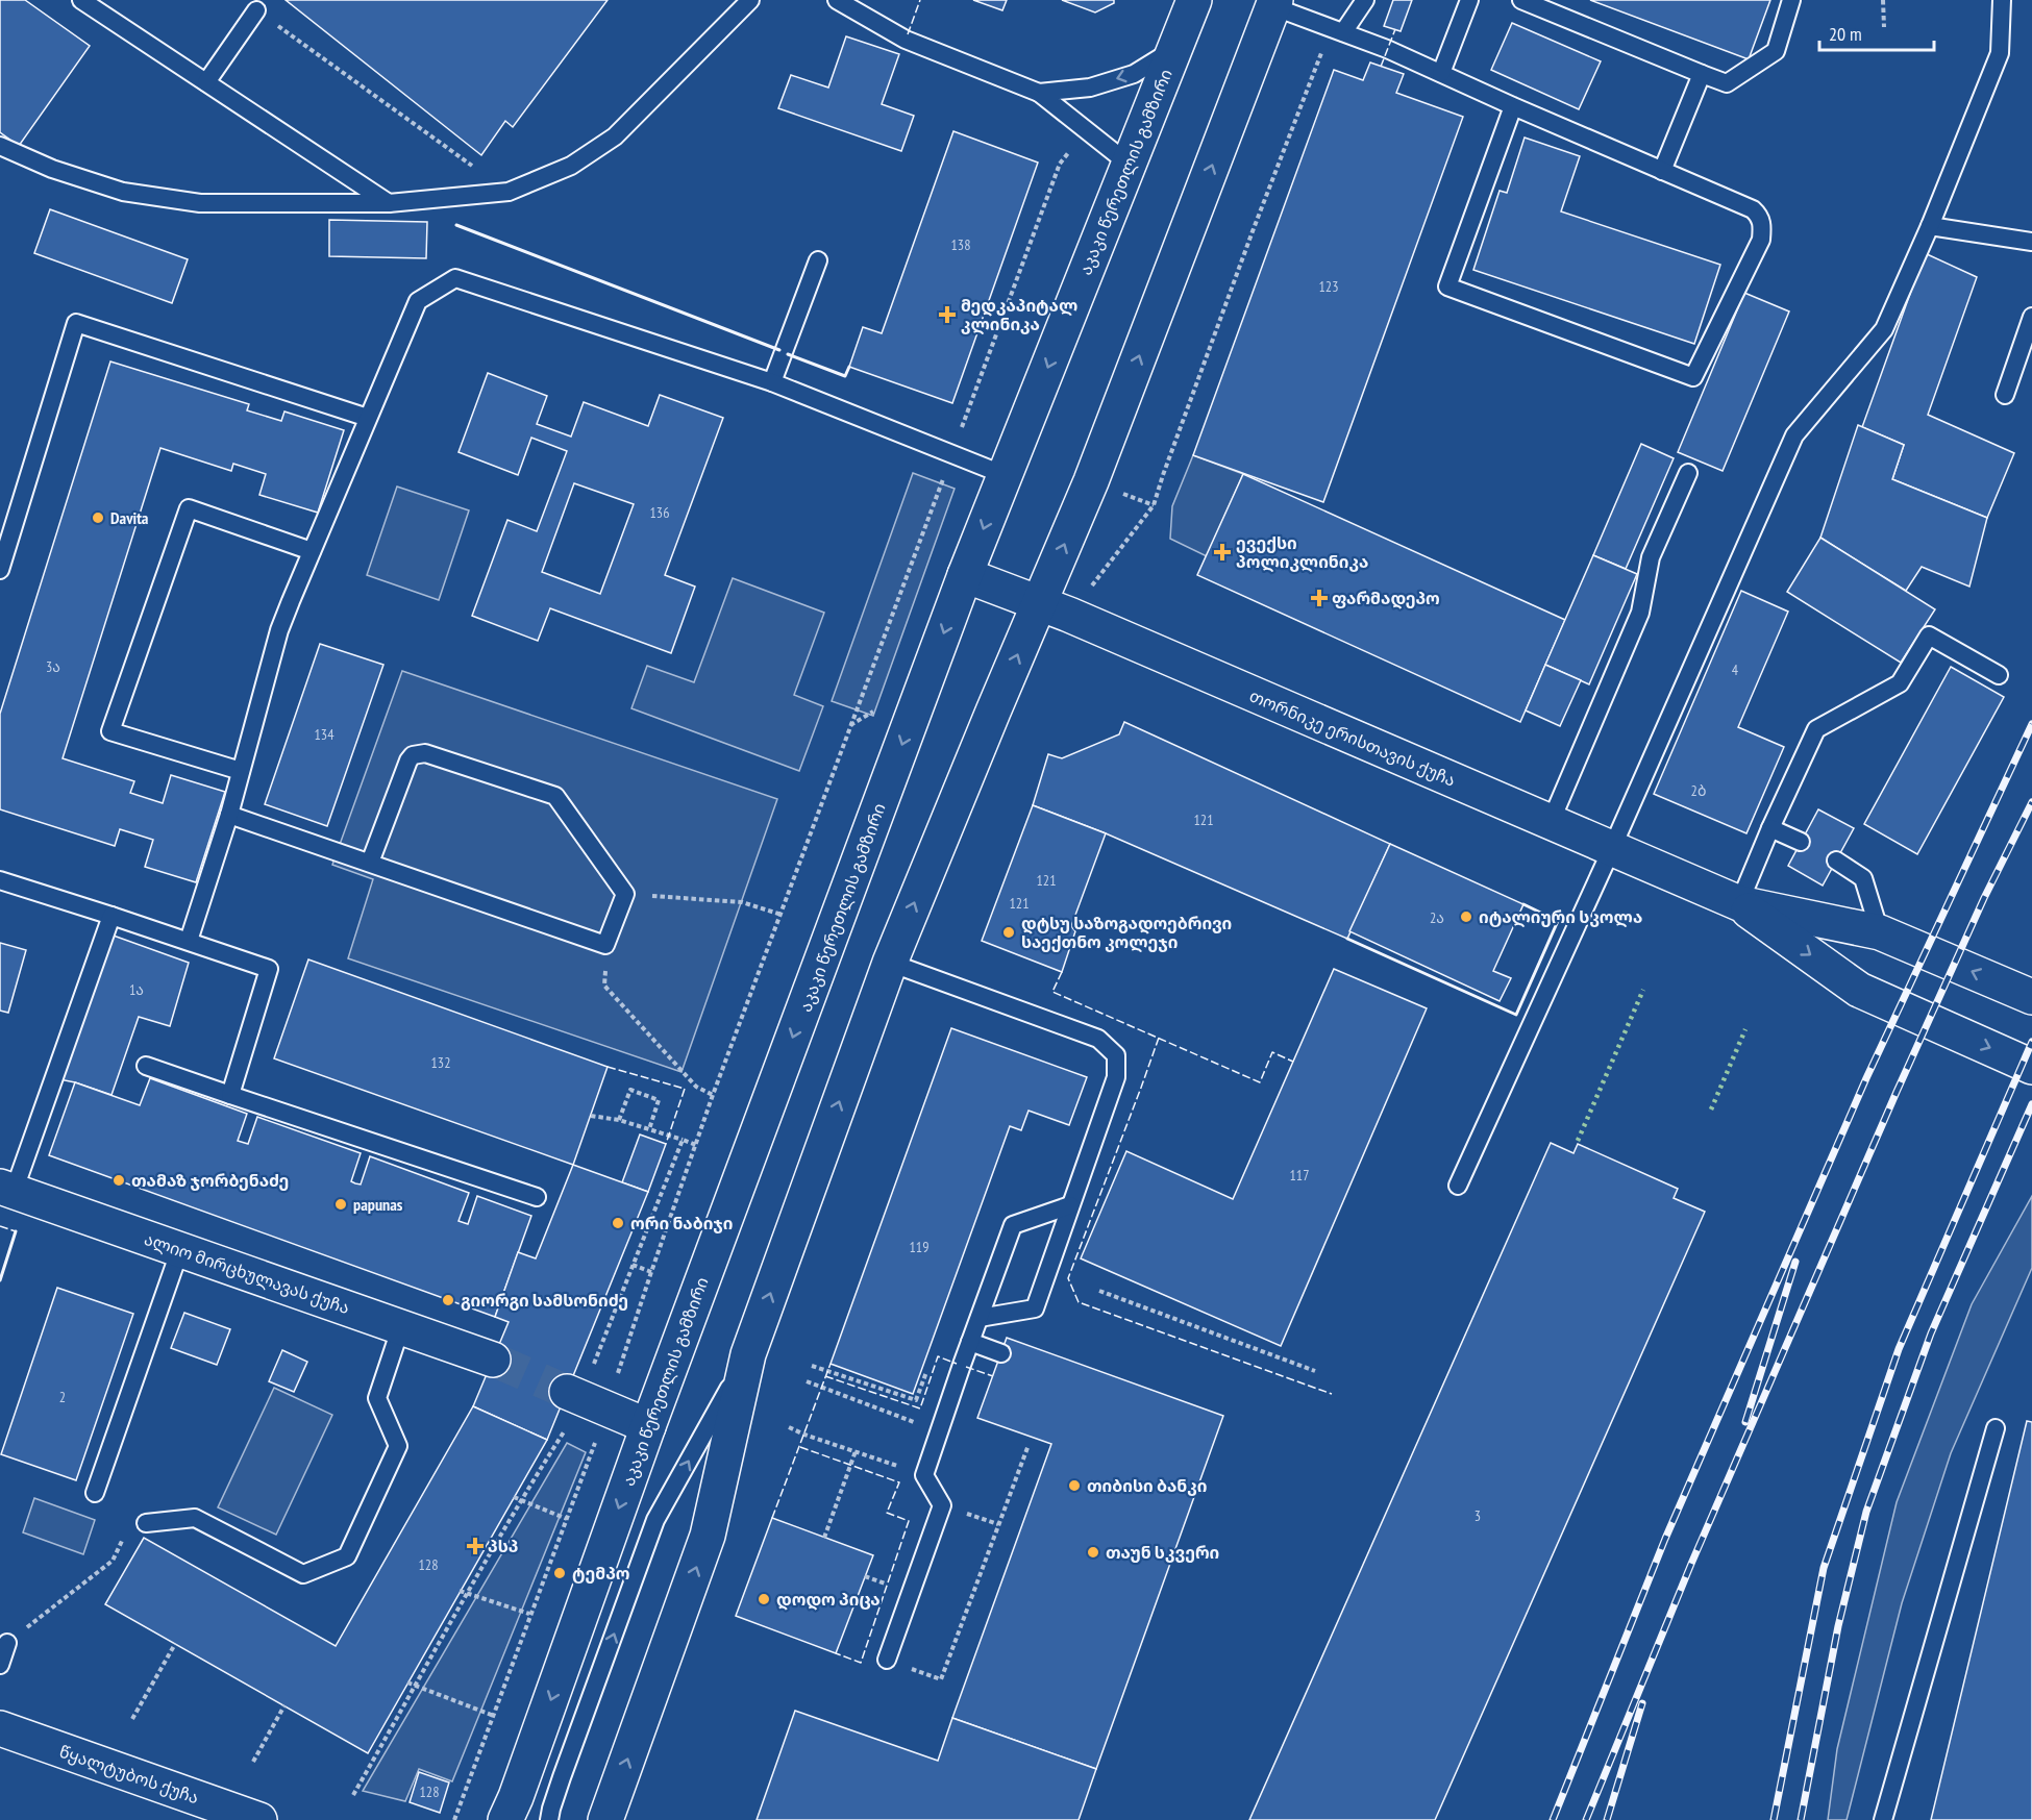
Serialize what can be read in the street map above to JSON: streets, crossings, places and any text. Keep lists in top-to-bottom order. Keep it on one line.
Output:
{"streets":{"main road":["აკაკი წერეთლის გამზირი","თორნიკე ერისთავის ქუჩა","ალიო მირცხულავას ქუჩა","წყალტუბოს ქუჩა"]},"crossings":[["აკაკი წერეთლის გამზირი","თორნიკე ერისთავის ქუჩა"]],"places":{"health":["მედკაპიტალ კლინიკა","ევექსი პოლიკლინიკა","ფარმადეპო","პსპ"],"other":["Davita","იტალიური სკოლა","დტსუ საზოგადოებრივი საექთნო კოლეჯი","თამაზ ჯორბენაძე","papunas","ორი ნაბიჯი","გიორგი სამსონიძე","თიბისი ბანკი","თაუნ სკვერი","ტემპო","დოდო პიცა"]},"house_numbers":["138","123","136","3ა","4","134","2ბ","121","121","121","2ა","1ა","132","117","119","2","3","128","128"],"scale_bar":"20 m"}
